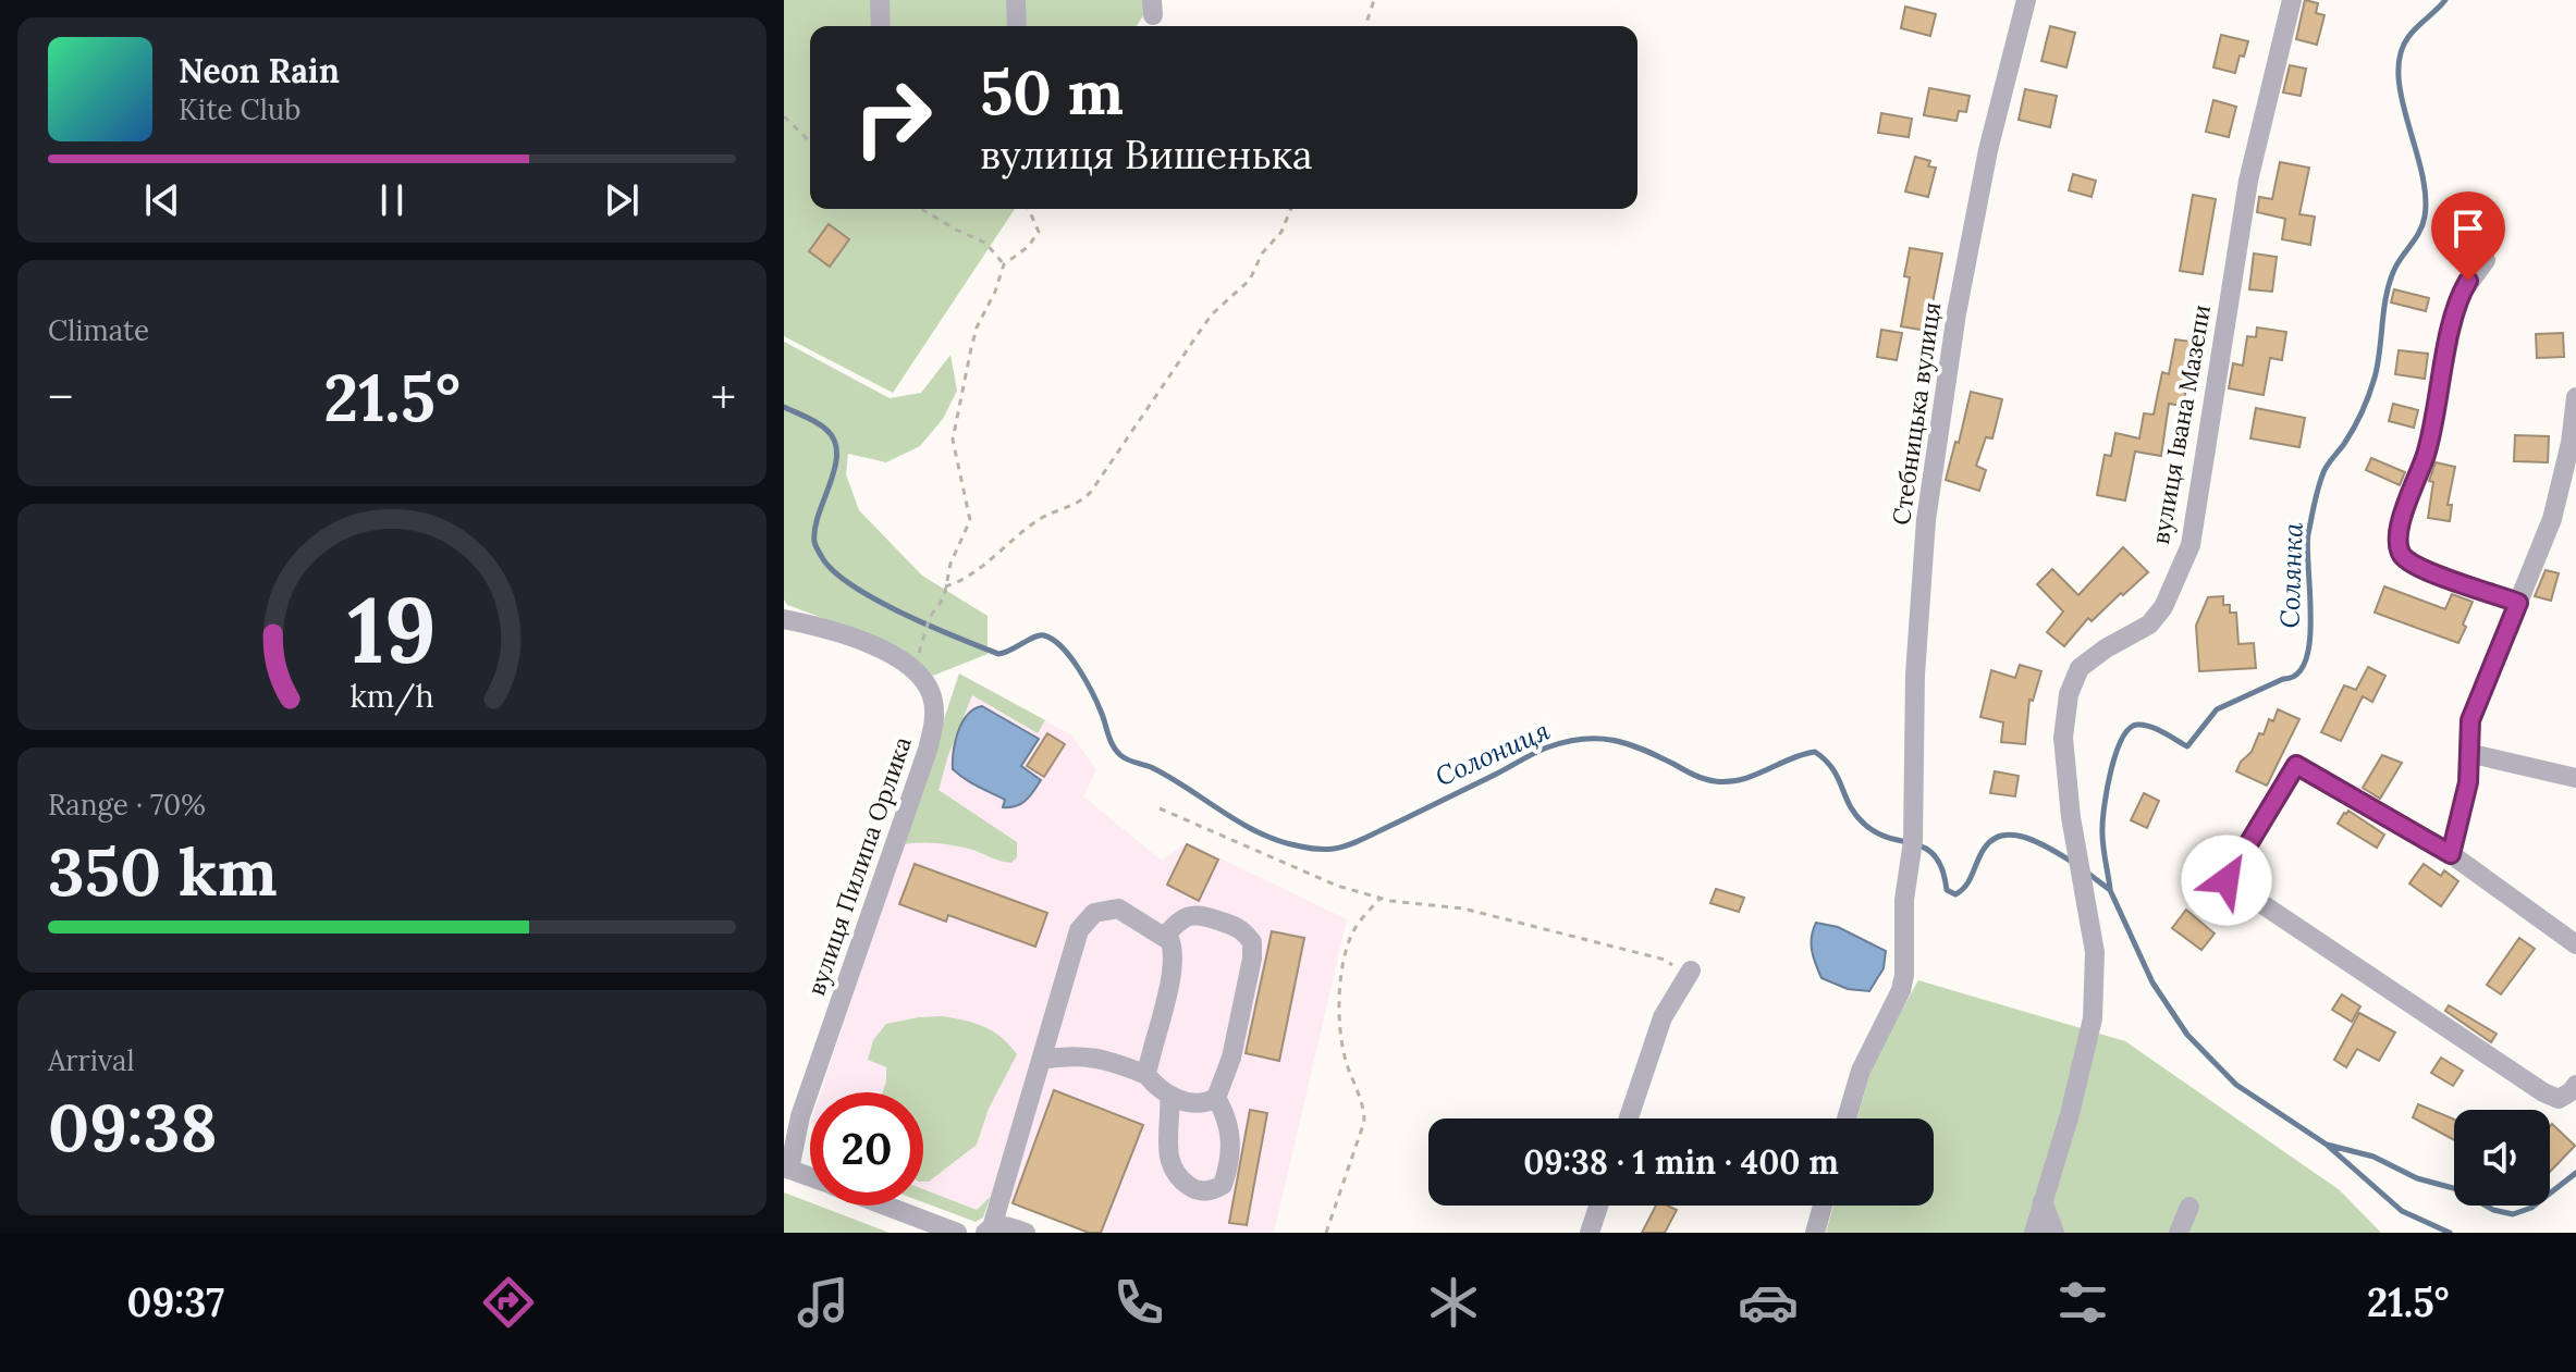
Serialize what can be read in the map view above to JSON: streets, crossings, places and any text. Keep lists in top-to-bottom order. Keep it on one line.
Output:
{"streets":{"street":["Стебницька вулиця","вулиця Івана Мазепи","вулиця Пилипа Орлика"]},"water":["Солянка","Солониця"],"page":{"turn":["50 m","вулиця Вишенька"],"song":["Neon Rain","Kite Club"],"tile":["Climate",["Range · 70%","350 km"],["Arrival","09:38"]],"heat":["−","21.5°","+"],"limit":"20","trip":"09:38 · 1 min · 400 m","tabs":["09:37","21.5°"],"gauge":["19","km/h"]}}
